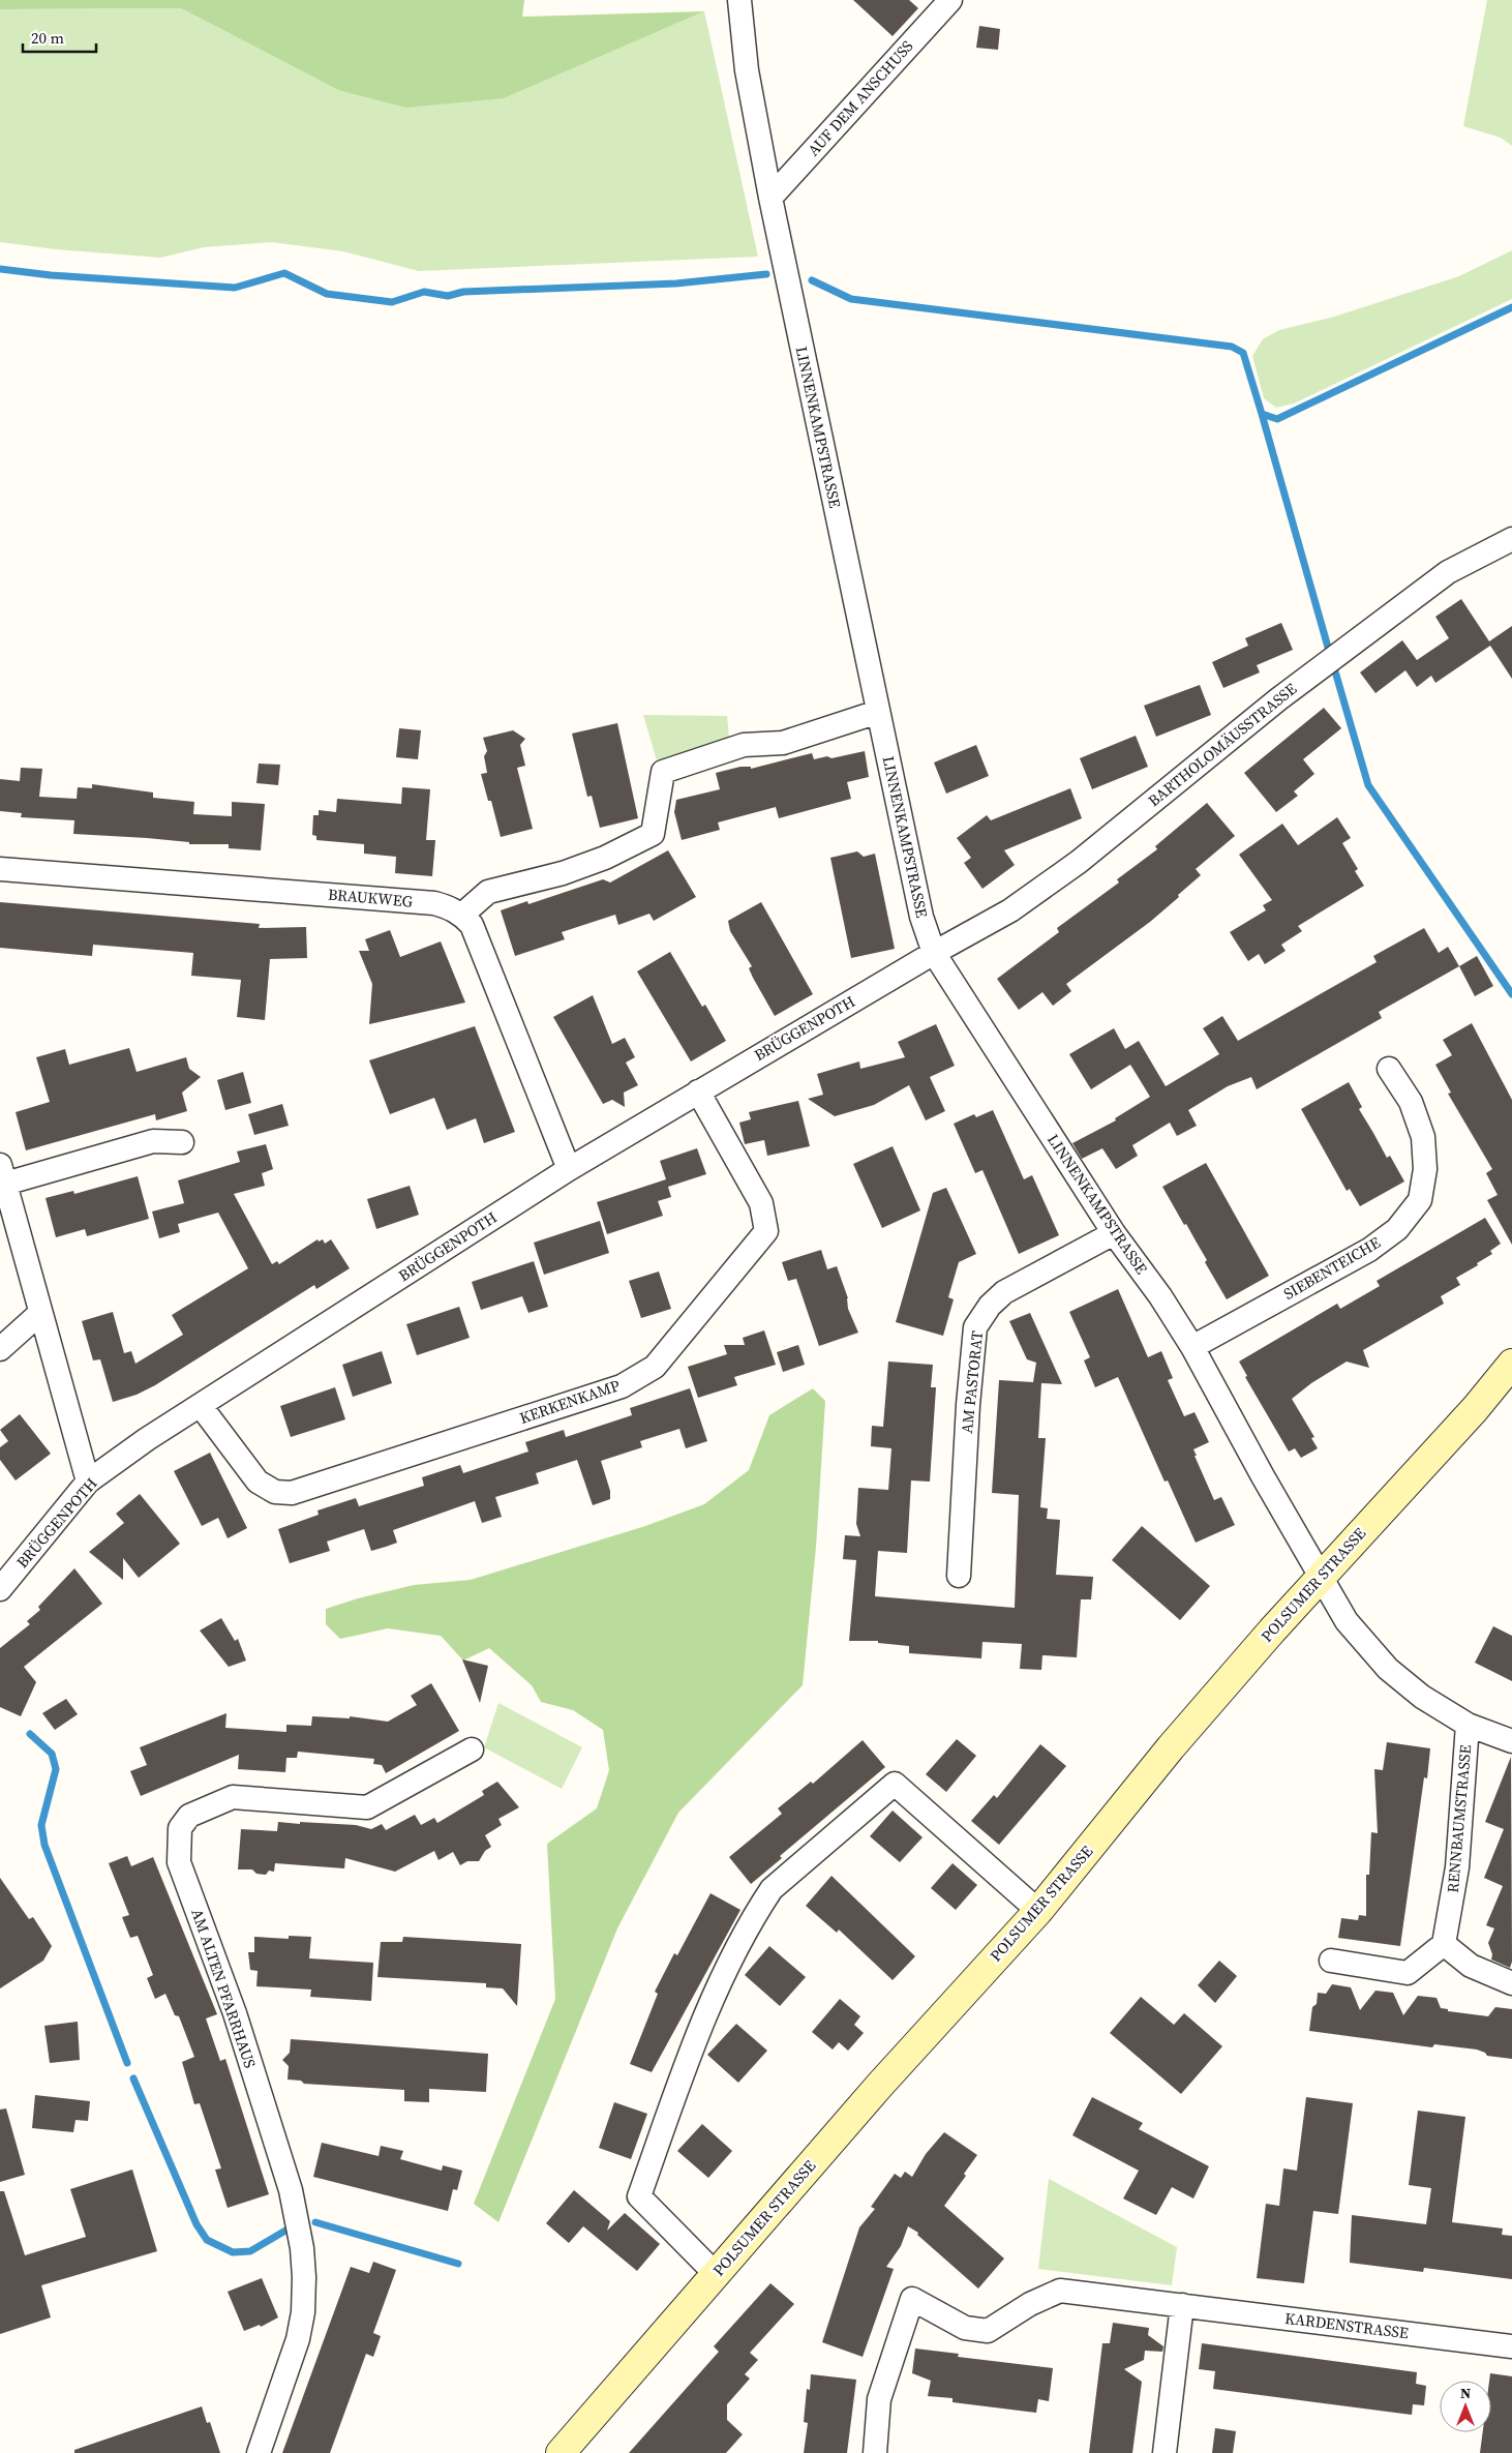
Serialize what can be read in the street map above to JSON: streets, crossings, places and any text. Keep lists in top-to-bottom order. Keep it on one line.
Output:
{"streets":{"main road":["POLSUMER STRASSE"],"street":["AUF DEM ANSCHUSS","LINNENKAMPSTRASSE","BARTHOLOMÄUSSTRASSE","BRAUKWEG","BRÜGGENPOTH","SIEBENTEICHE","AM PASTORAT","KERKENKAMP","RENNBAUMSTRASSE","AM ALTEN PFARRHAUS","KARDENSTRASSE"]},"crossings":[["AUF DEM ANSCHUSS","LINNENKAMPSTRASSE"],["LINNENKAMPSTRASSE","BARTHOLOMÄUSSTRASSE"],["LINNENKAMPSTRASSE","BRÜGGENPOTH"],["LINNENKAMPSTRASSE","SIEBENTEICHE"],["LINNENKAMPSTRASSE","AM PASTORAT"],["LINNENKAMPSTRASSE","POLSUMER STRASSE"],["BARTHOLOMÄUSSTRASSE","BRÜGGENPOTH"],["BRÜGGENPOTH","KERKENKAMP"]],"scale_bar":"20 m","north":"top"}
